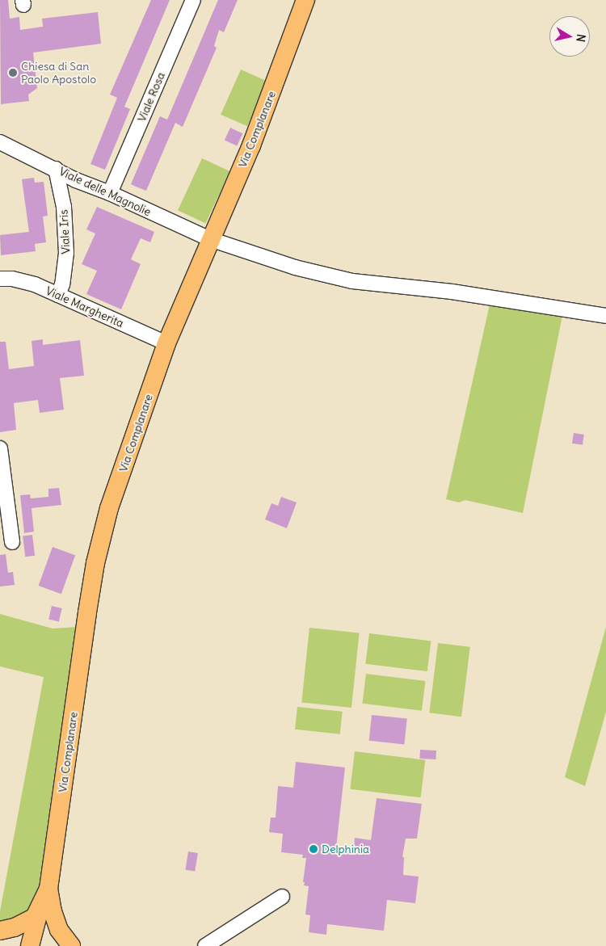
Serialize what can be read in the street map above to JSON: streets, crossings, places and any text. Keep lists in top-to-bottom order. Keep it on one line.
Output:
{"streets":{"main road":["Via Complanare"],"street":["Viale Rosa","Viale delle Magnolie","Viale Iris","Viale Margherita"]},"crossings":[["Viale Rosa","Viale delle Magnolie"],["Via Complanare","Viale delle Magnolie"],["Via Complanare","Viale Margherita"],["Viale delle Magnolie","Viale Iris"],["Viale Iris","Viale Margherita"]],"places":["Chiesa di San Paolo Apostolo","Delphinia"],"north":"right"}
